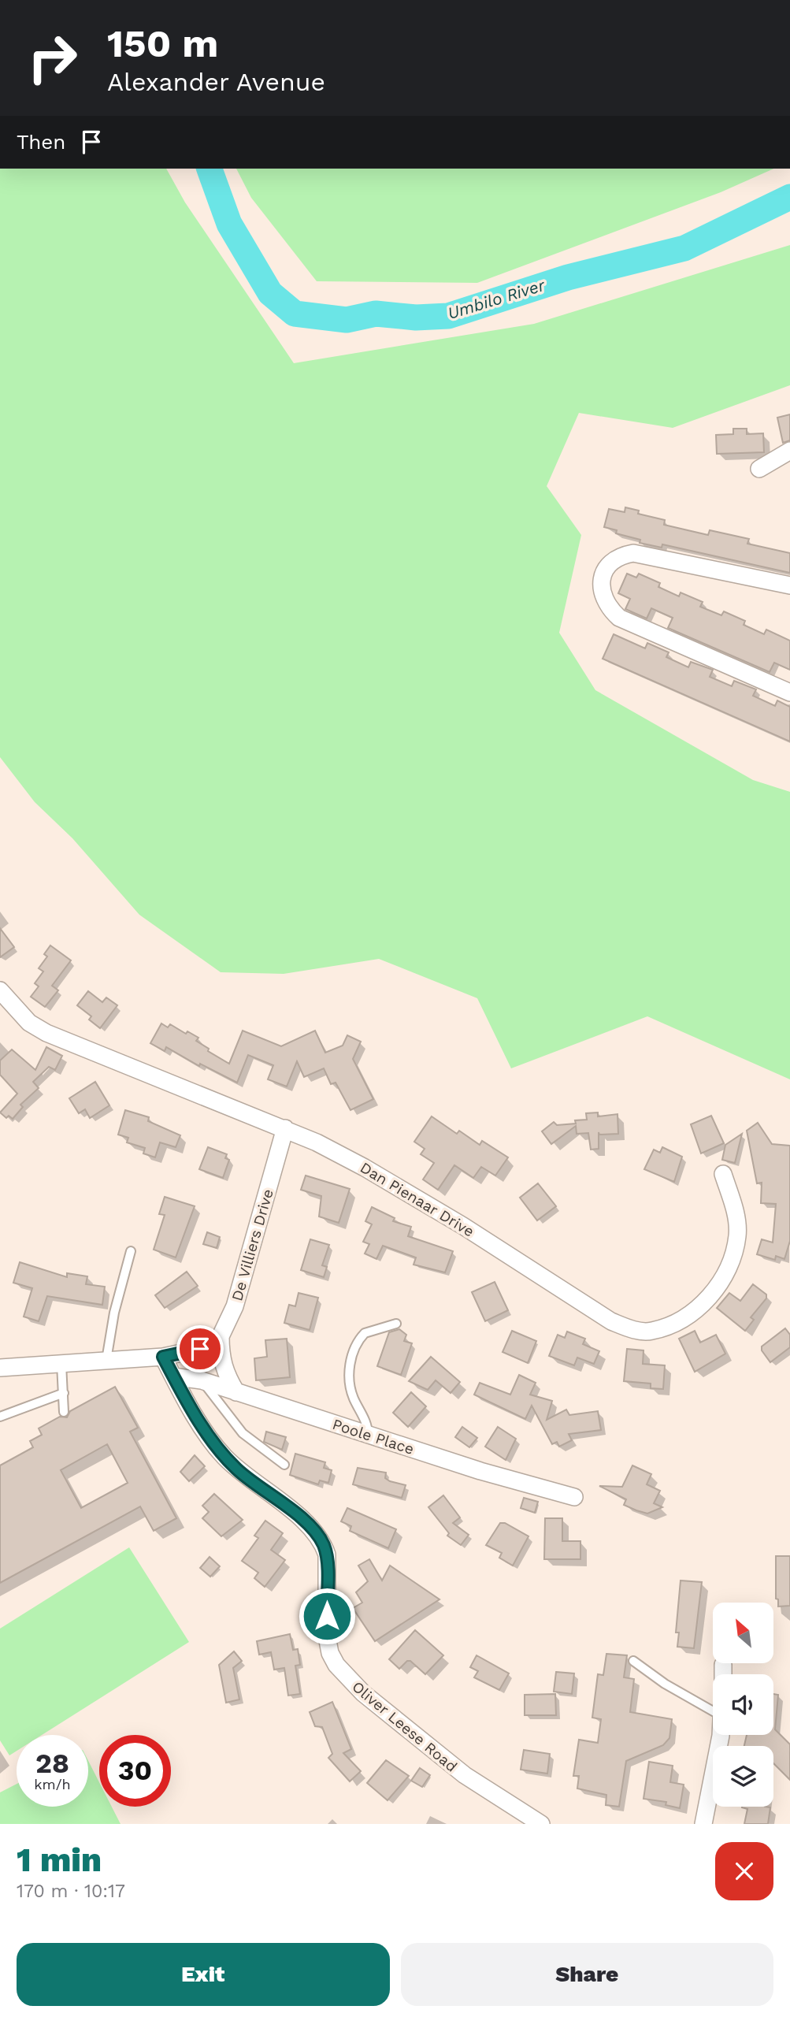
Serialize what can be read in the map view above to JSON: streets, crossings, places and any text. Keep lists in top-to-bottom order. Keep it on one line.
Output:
{"streets":{"street":["Dan Pienaar Drive","De Villiers Drive","Poole Place","Oliver Leese Road"]},"crossings":[["Dan Pienaar Drive","De Villiers Drive"],["Poole Place","Oliver Leese Road"]],"water":["Umbilo River"],"north":"top left","page":{"turn":["150 m","Alexander Avenue"],"then":"Then","speed":"28 km/h","limit":"30","heading":["1 min","170 m · 10:17"],"buttons":["Exit","Share"]}}
